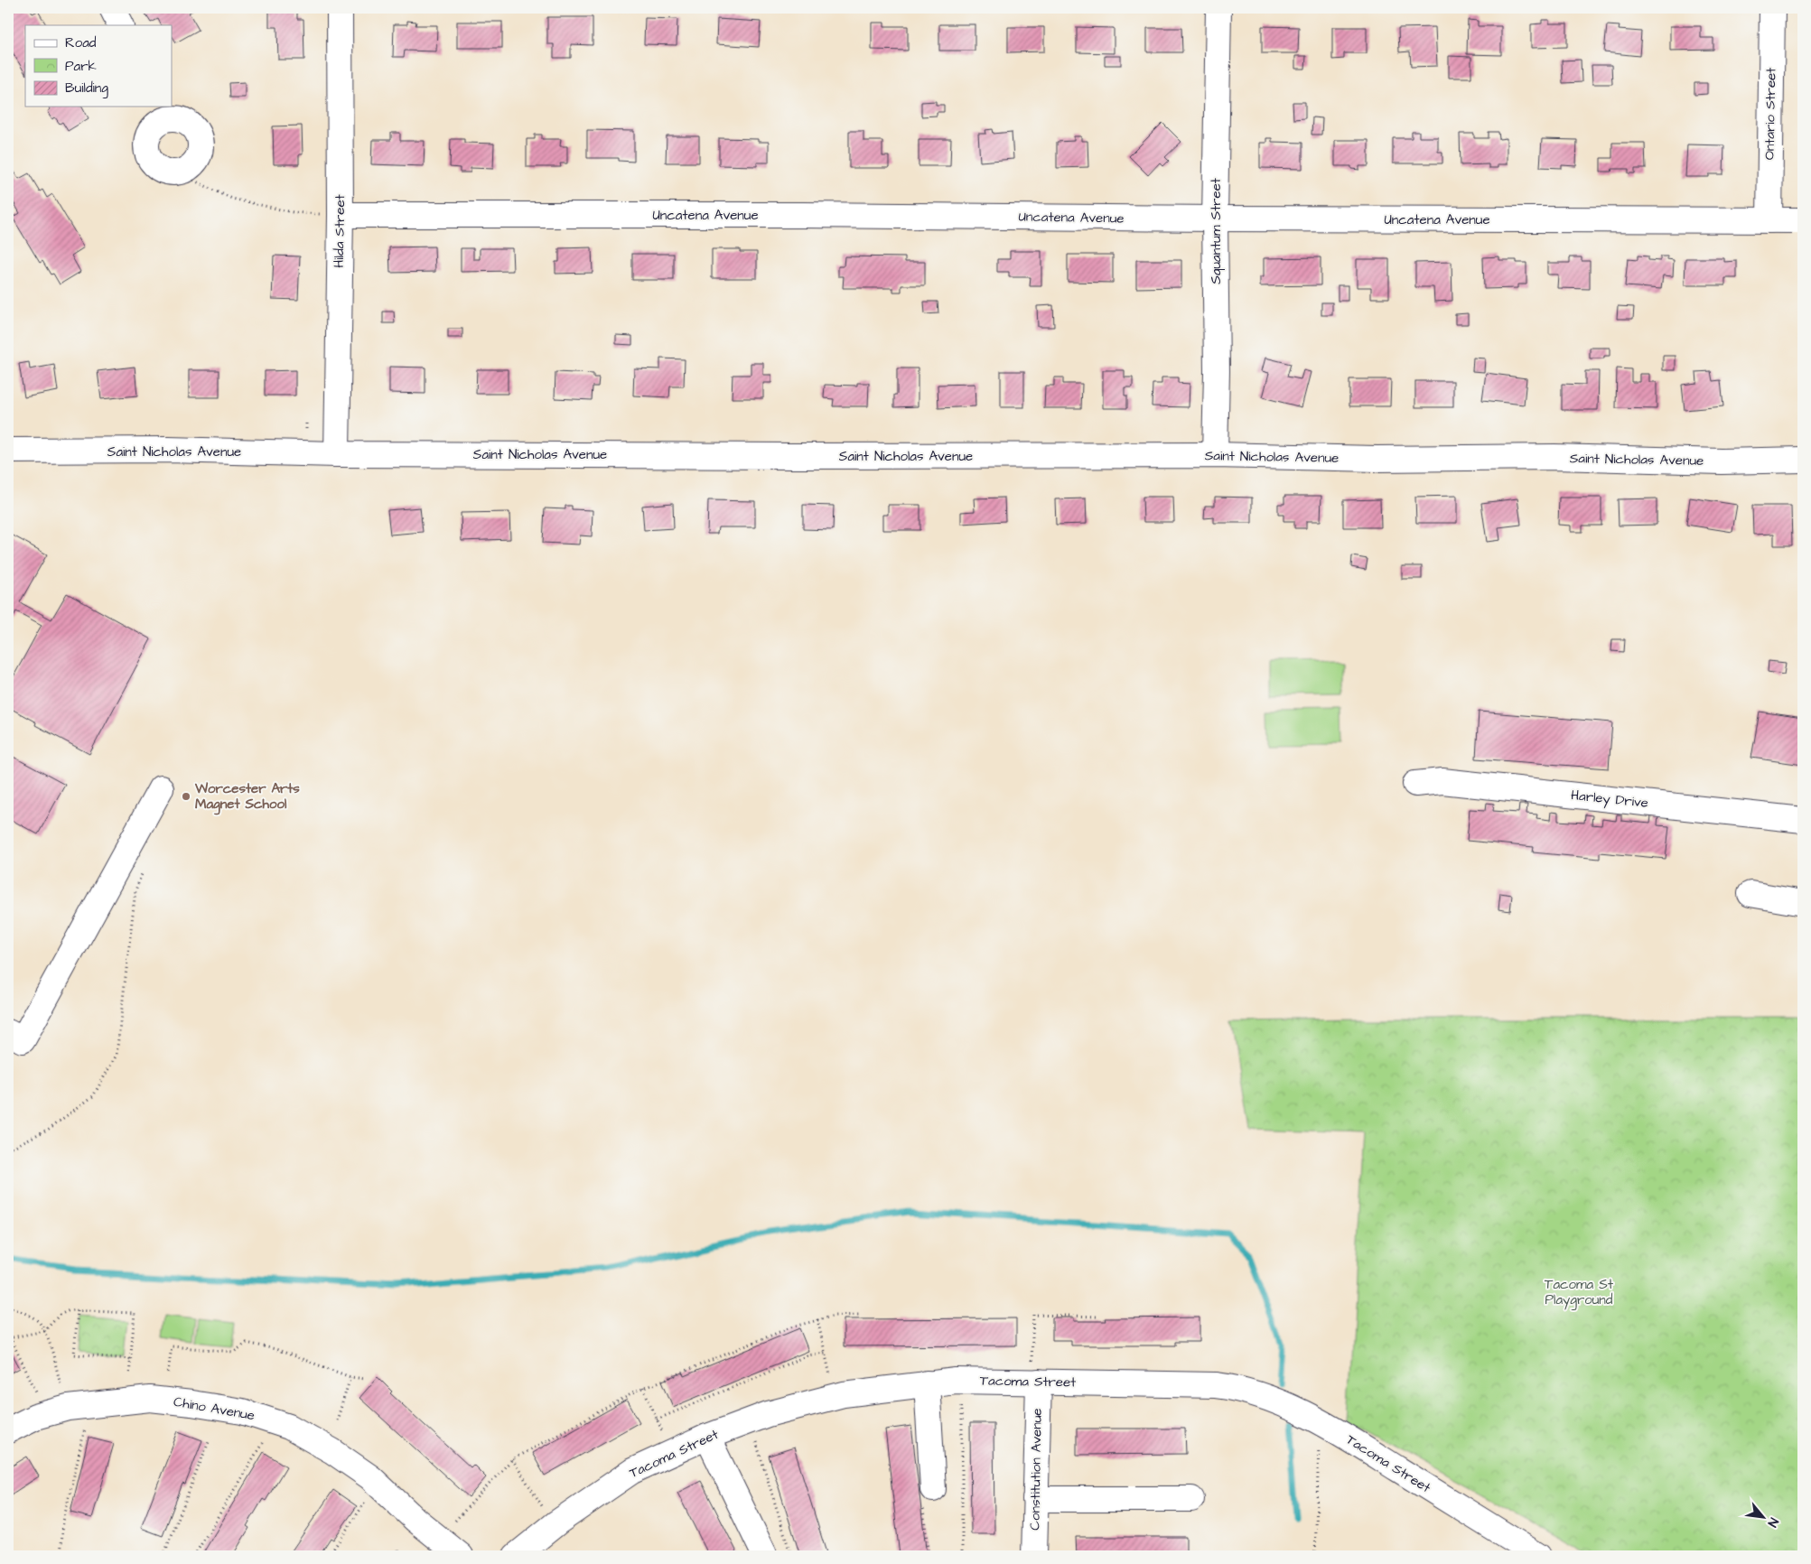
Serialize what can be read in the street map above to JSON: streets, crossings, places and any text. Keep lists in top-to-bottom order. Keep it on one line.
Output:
{"streets":{"street":["Ontario Street","Uncatena Avenue","Hilda Street","Squantum Street","Saint Nicholas Avenue","Harley Drive","Tacoma Street","Chino Avenue","Constitution Avenue"]},"crossings":[["Ontario Street","Uncatena Avenue"],["Uncatena Avenue","Hilda Street"],["Uncatena Avenue","Squantum Street"],["Hilda Street","Saint Nicholas Avenue"],["Squantum Street","Saint Nicholas Avenue"],["Tacoma Street","Constitution Avenue"]],"parks":["Tacoma St Playground"],"places":["Worcester Arts Magnet School"],"legend":["Road","Park","Building"],"north":"bottom right"}
